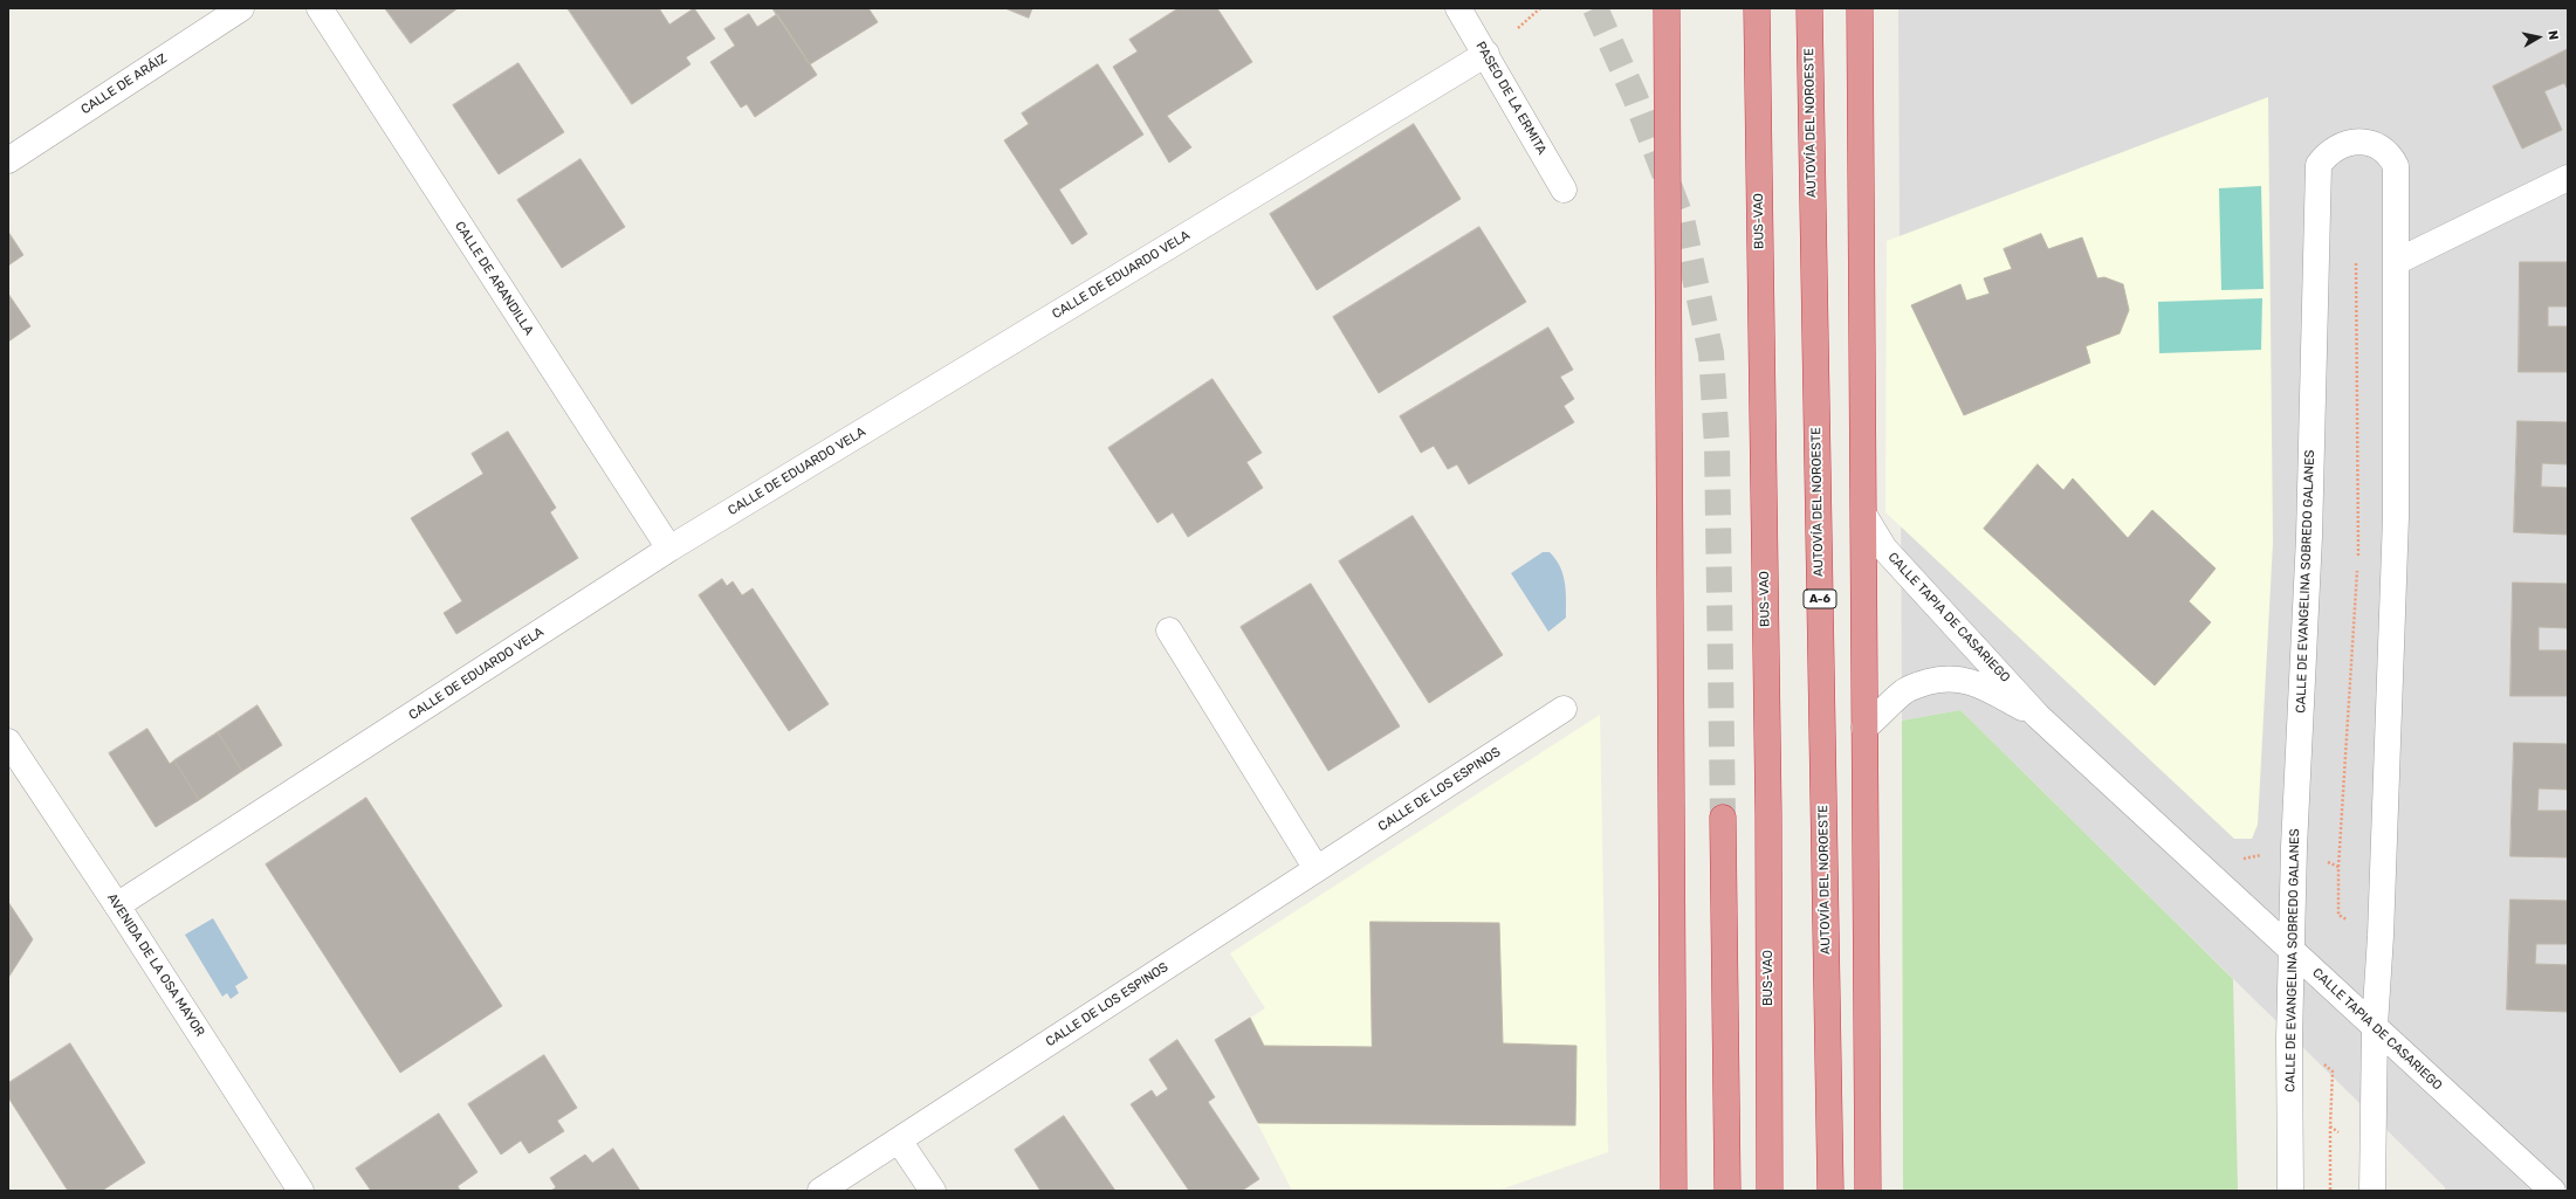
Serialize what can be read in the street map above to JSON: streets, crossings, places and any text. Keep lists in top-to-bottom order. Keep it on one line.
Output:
{"streets":{"highway":["AUTOVÍA DEL NOROESTE","BUS-VAO","A-6"],"street":["CALLE DE ARÁIZ","PASEO DE LA ERMITA","CALLE DE EDUARDO VELA","CALLE DE ARANDILLA","CALLE DE EVANGELINA SOBREDO GALANES","CALLE TAPIA DE CASARIEGO","CALLE DE LOS ESPINOS","AVENIDA DE LA OSA MAYOR"]},"crossings":[["PASEO DE LA ERMITA","CALLE DE EDUARDO VELA"],["CALLE DE EDUARDO VELA","CALLE DE ARANDILLA"],["CALLE DE EDUARDO VELA","AVENIDA DE LA OSA MAYOR"],["CALLE DE EVANGELINA SOBREDO GALANES","CALLE TAPIA DE CASARIEGO"]],"north":"right"}
